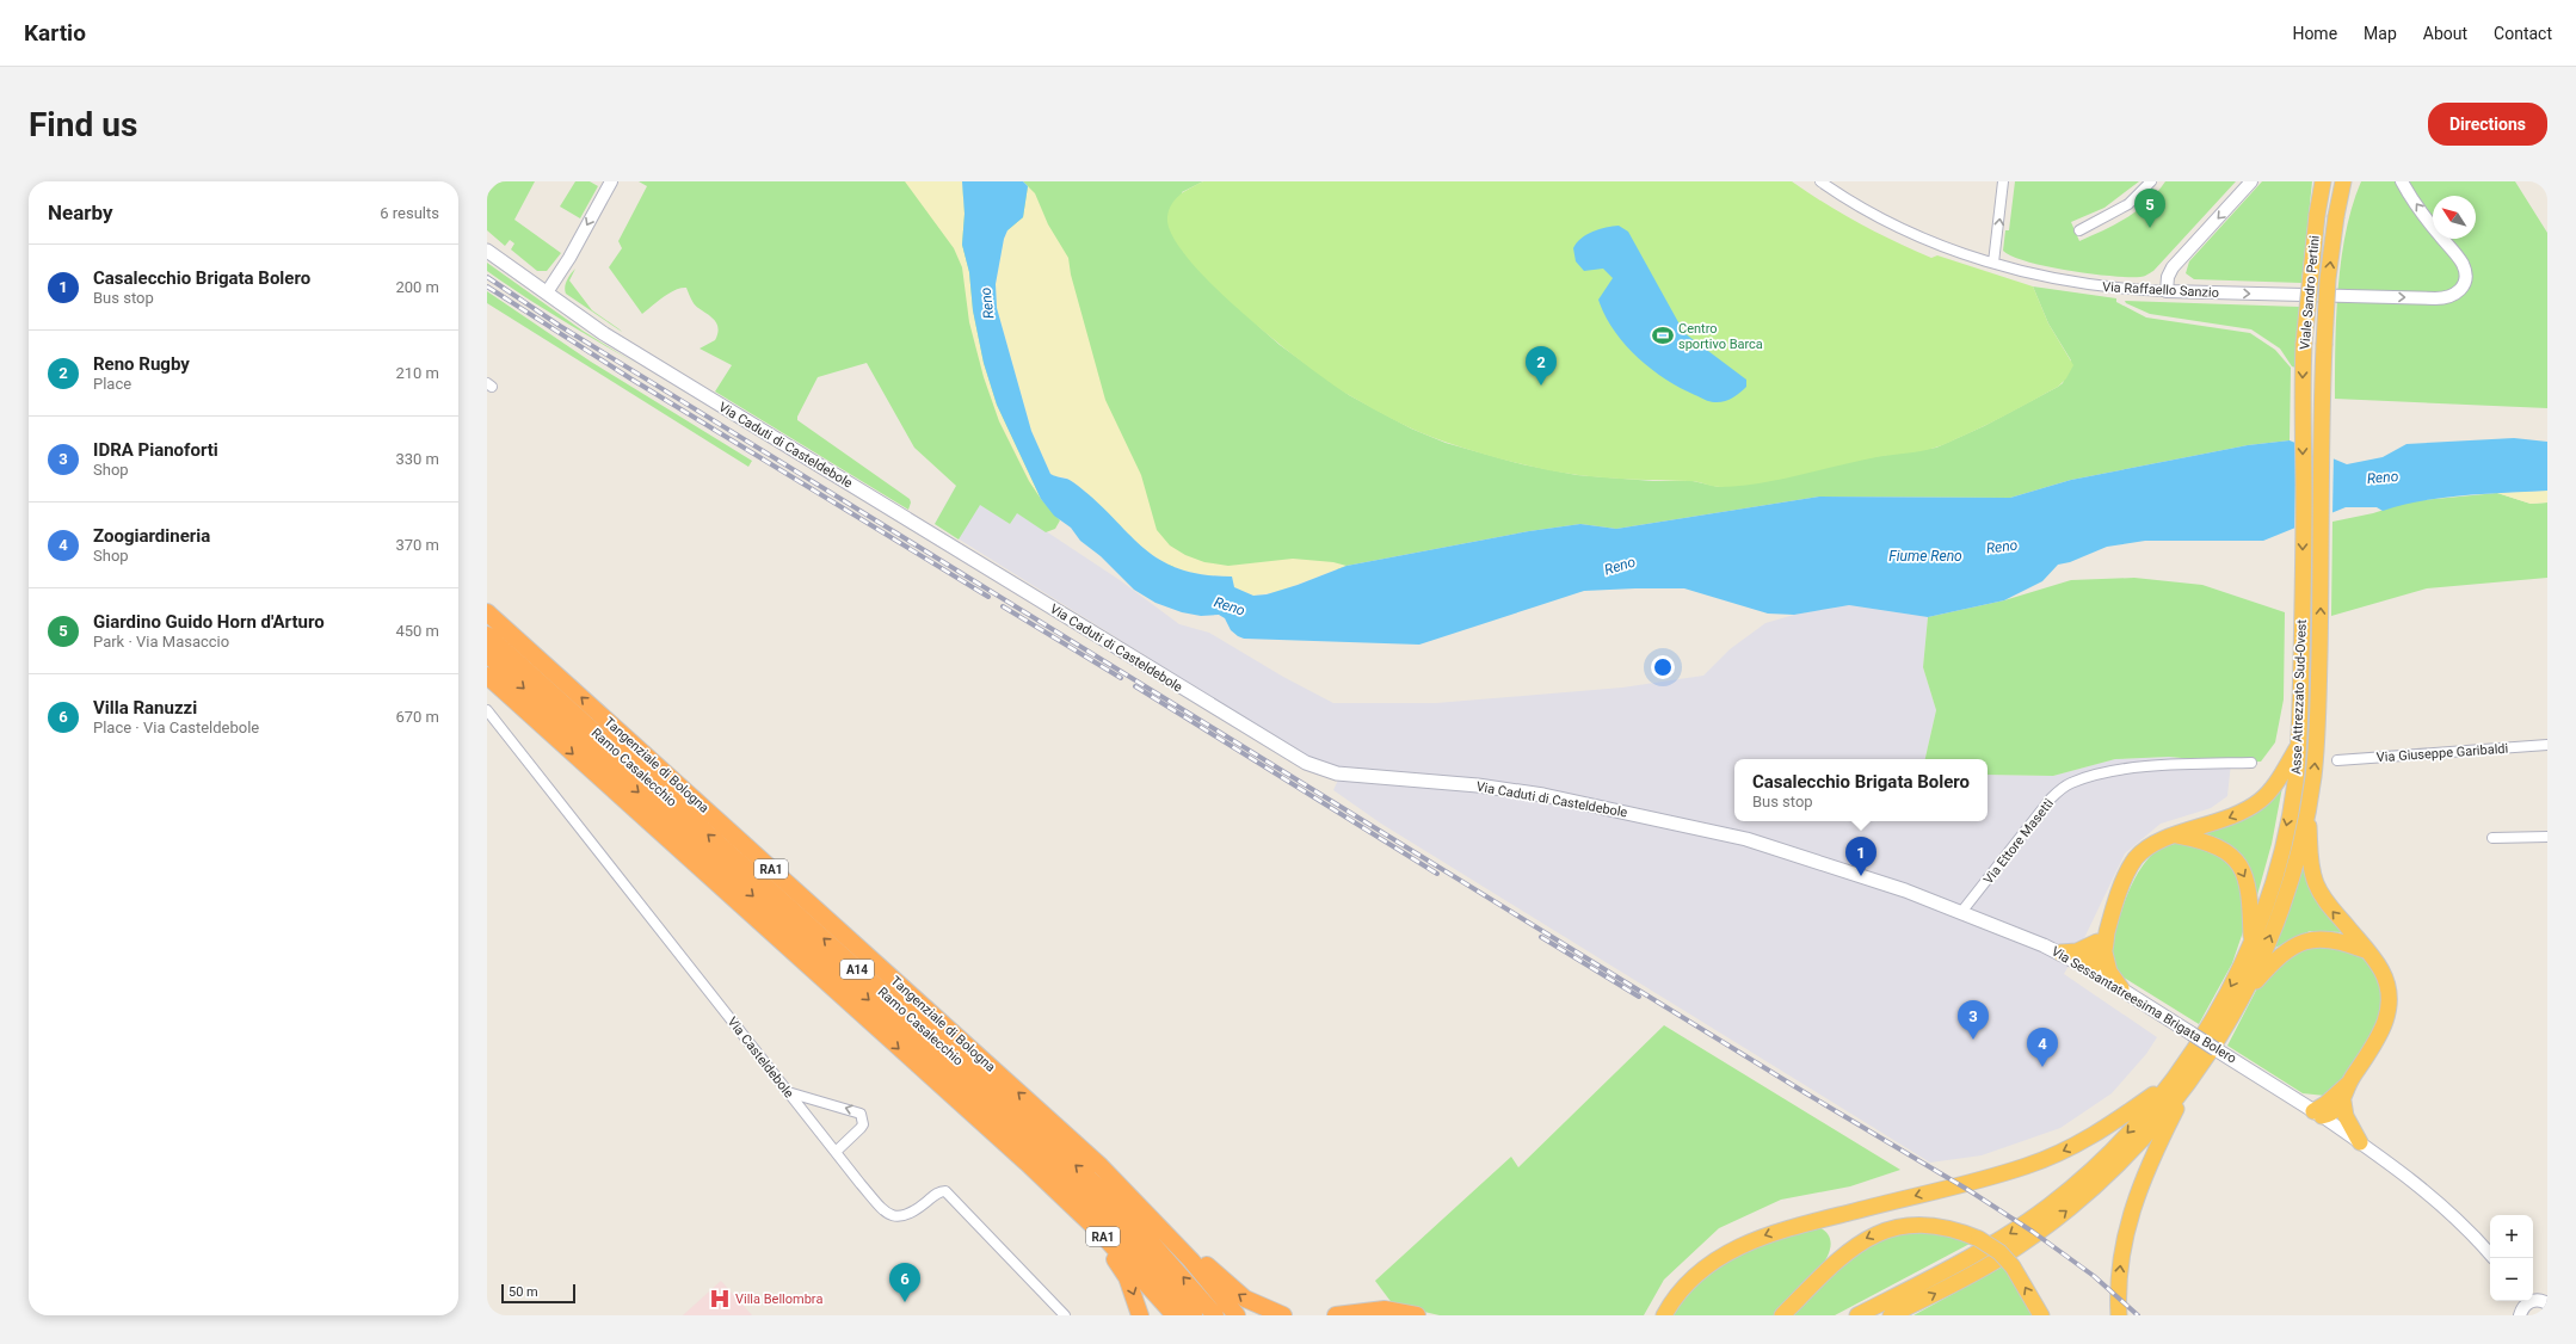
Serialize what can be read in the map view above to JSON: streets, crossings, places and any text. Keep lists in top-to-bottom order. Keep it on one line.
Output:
{"streets":{"highway":["Viale Sandro Pertini","Asse Attrezzato Sud-Ovest","Tangenziale di Bologna","Ramo Casalecchio","RA1","A14"],"main road":["Via Caduti di Casteldebole","Via Sessantatreesima Brigata Bolero"],"street":["Via Raffaello Sanzio","Via Giuseppe Garibaldi","Via Ettore Masetti","Via Casteldebole"]},"crossings":[["Viale Sandro Pertini","Asse Attrezzato Sud-Ovest"],["Via Caduti di Casteldebole","Via Sessantatreesima Brigata Bolero"],["Via Ettore Masetti","Via Sessantatreesima Brigata Bolero"]],"water":["Reno","Fiume Reno"],"places":{"sports":["Centro sportivo Barca"],"hospital":["Villa Bellombra"]},"scale_bar":"50 m","north":"top left","page":{"header":"Kartio","nav":["Home","Map","About","Contact"],"buttons":"Directions","title":"Find us","heading":["Nearby","6 results"],"pins":["5","2","1","3","4","6"],"list":[{"mark":"1","name":"Casalecchio Brigata Bolero","note":"Bus stop","value":"200 m"},{"mark":"2","name":"Reno Rugby","note":"Place","value":"210 m"},{"mark":"3","name":"IDRA Pianoforti","note":"Shop","value":"330 m"},{"mark":"4","name":"Zoogiardineria","note":"Shop","value":"370 m"},{"mark":"5","name":"Giardino Guido Horn d'Arturo","note":"Park · Via Masaccio","value":"450 m"},{"mark":"6","name":"Villa Ranuzzi","note":"Place · Via Casteldebole","value":"670 m"}],"popup":["Casalecchio Brigata Bolero","Bus stop"],"map_buttons":["+","−"],"scale":"50 m"}}
